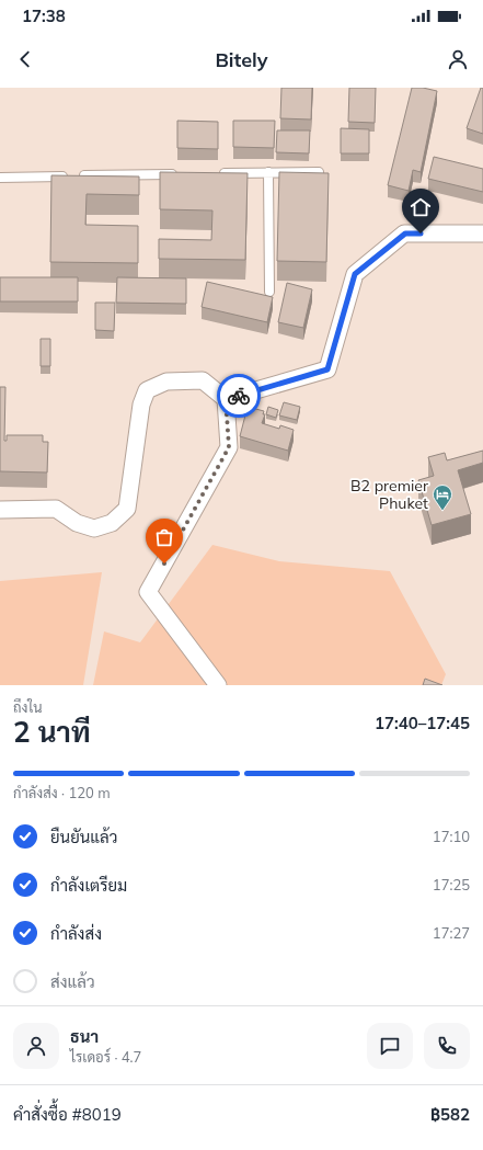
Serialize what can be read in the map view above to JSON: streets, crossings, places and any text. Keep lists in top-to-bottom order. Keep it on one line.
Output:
{"places":{"hotel":["B2 premier Phuket"]},"page":{"status":"17:38","header":"Bitely","heading":["2 นาที","ถึงใน","17:40–17:45"],"panel":["ธนา","ไรเดอร์ · 4.7","คำสั่งซื้อ #8019","฿582"],"bar":"กำลังส่ง · 120 m","list":[["ยืนยันแล้ว","17:10"],["กำลังเตรียม","17:25"],["กำลังส่ง","17:27"],"ส่งแล้ว"]}}
